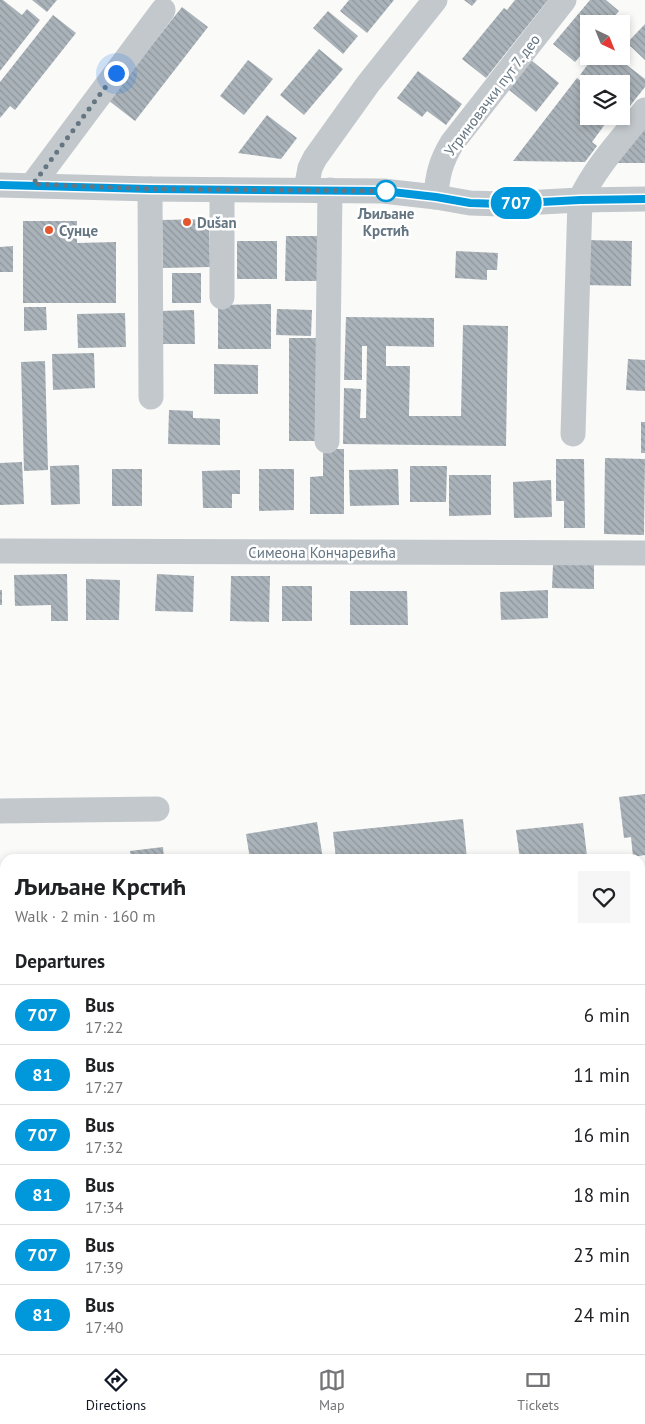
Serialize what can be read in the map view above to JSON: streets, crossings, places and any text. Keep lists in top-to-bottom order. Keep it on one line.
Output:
{"streets":{"street":["Угриновачки пут 7. део","Симеона Кончаревића"]},"places":["Љиљане Крстић","Dušan","Сунце"],"lines":["bus line 707"],"north":"bottom right","page":{"on_map":"707","heading":[["Љиљане Крстић","Walk · 2 min · 160 m"],"Departures"],"list":[{"mark":"707","name":"Bus","note":"17:22","value":"6 min"},{"mark":"81","name":"Bus","note":"17:27","value":"11 min"},{"mark":"707","name":"Bus","note":"17:32","value":"16 min"},{"mark":"81","name":"Bus","note":"17:34","value":"18 min"},{"mark":"707","name":"Bus","note":"17:39","value":"23 min"},{"mark":"81","name":"Bus","note":"17:40","value":"24 min"}],"tabs":["Directions","Map","Tickets"]}}
